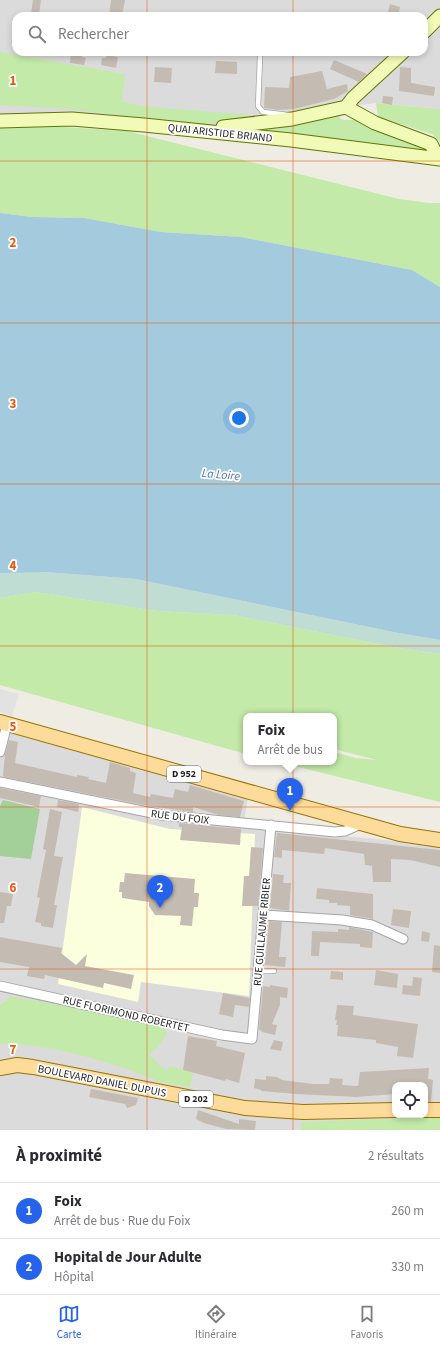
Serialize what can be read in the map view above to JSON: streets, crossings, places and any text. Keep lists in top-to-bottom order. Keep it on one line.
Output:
{"streets":{"main road":["QUAI ARISTIDE BRIAND","D 952","BOULEVARD DANIEL DUPUIS","D 202"],"street":["RUE DU FOIX","RUE GUILLAUME RIBIER","RUE FLORIMOND ROBERTET"]},"crossings":[["D 952","RUE DU FOIX"],["RUE DU FOIX","RUE GUILLAUME RIBIER"],["RUE GUILLAUME RIBIER","RUE FLORIMOND ROBERTET"]],"water":["La Loire"],"page":{"search":"Rechercher","popup":["Foix","Arrêt de bus"],"pins":["1","2"],"heading":["À proximité","2 résultats"],"list":[{"mark":"1","name":"Foix","note":"Arrêt de bus · Rue du Foix","value":"260 m"},{"mark":"2","name":"Hopital de Jour Adulte","note":"Hôpital","value":"330 m"}],"nav":["Carte","Itinéraire","Favoris"]},"grid":{"rows":["1","2","3","4","5","6","7"]}}
